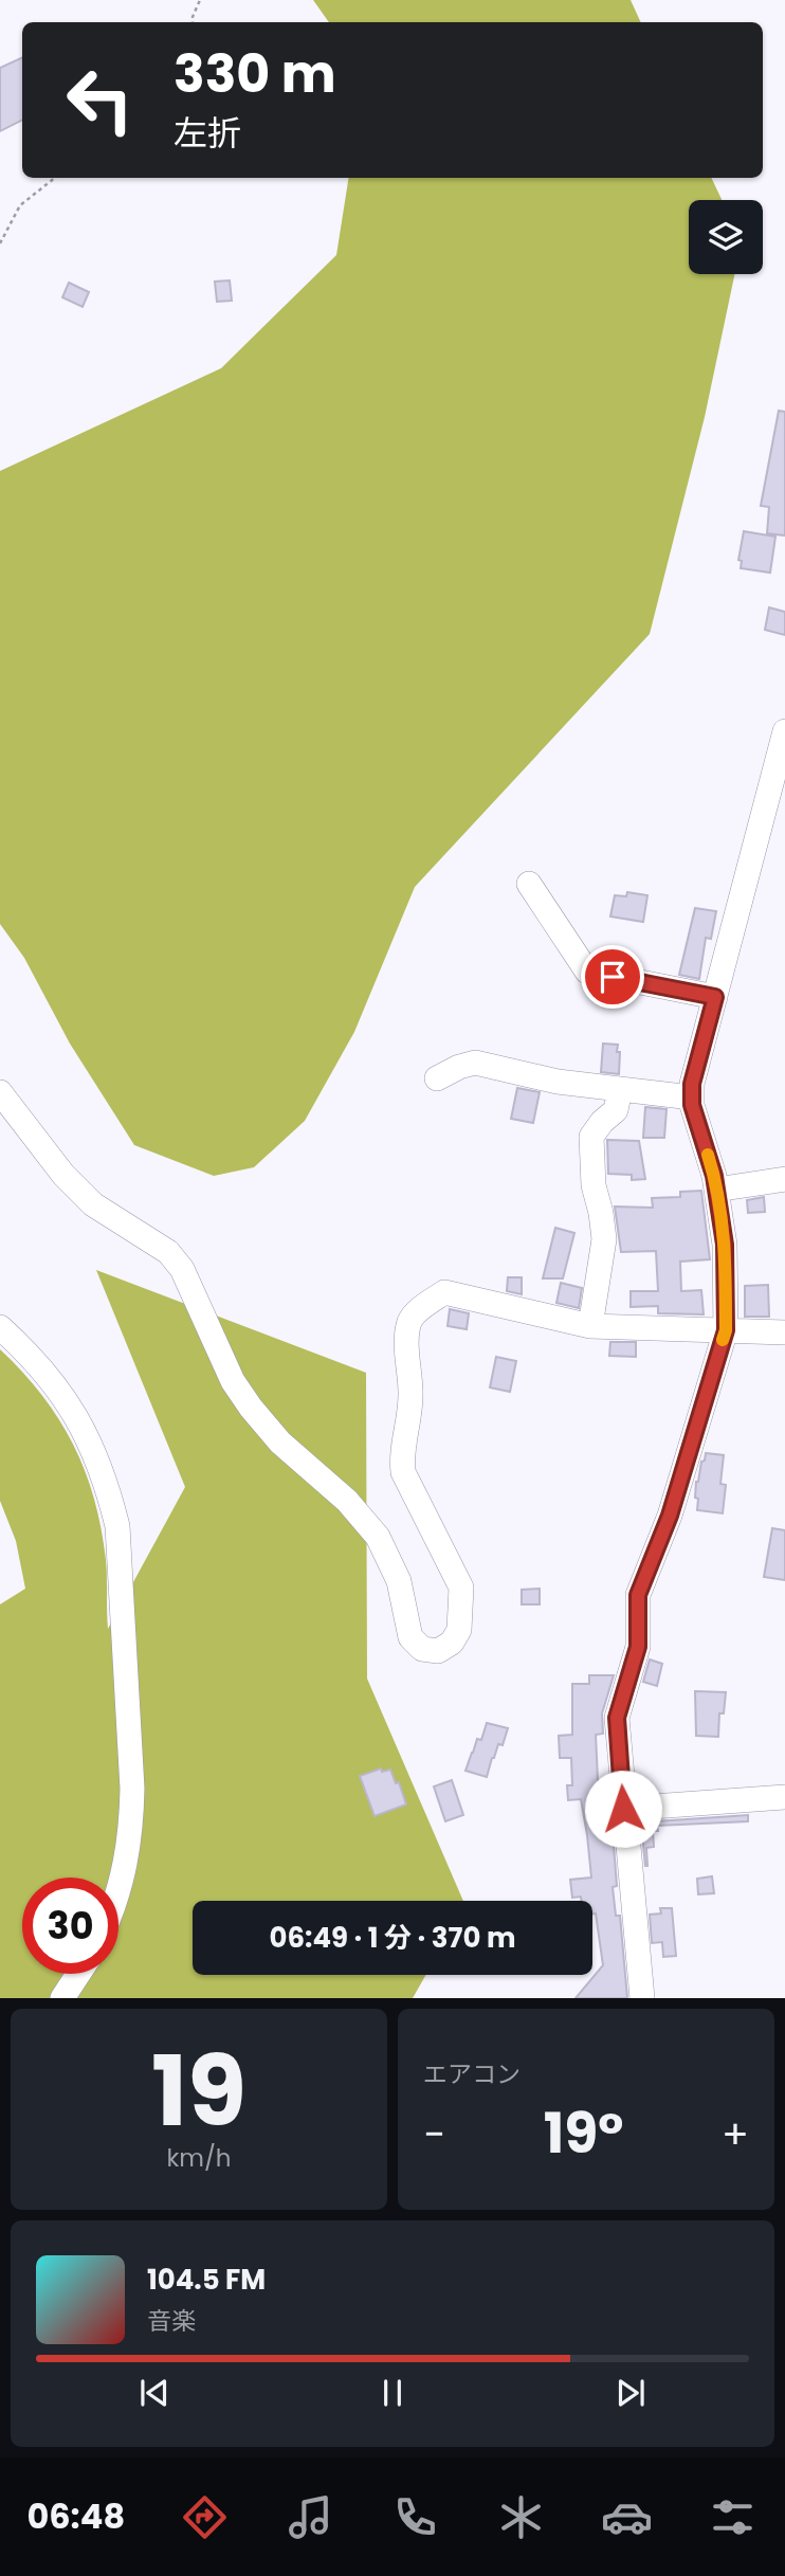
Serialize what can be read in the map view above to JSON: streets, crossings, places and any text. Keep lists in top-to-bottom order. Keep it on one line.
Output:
{"page":{"turn":["330 m","左折"],"limit":"30","trip":"06:49 · 1 分 · 370 m","tile":[["19","km/h"],"エアコン"],"heat":["−","19°","+"],"song":["104.5 FM","音楽"],"tabs":"06:48"}}
